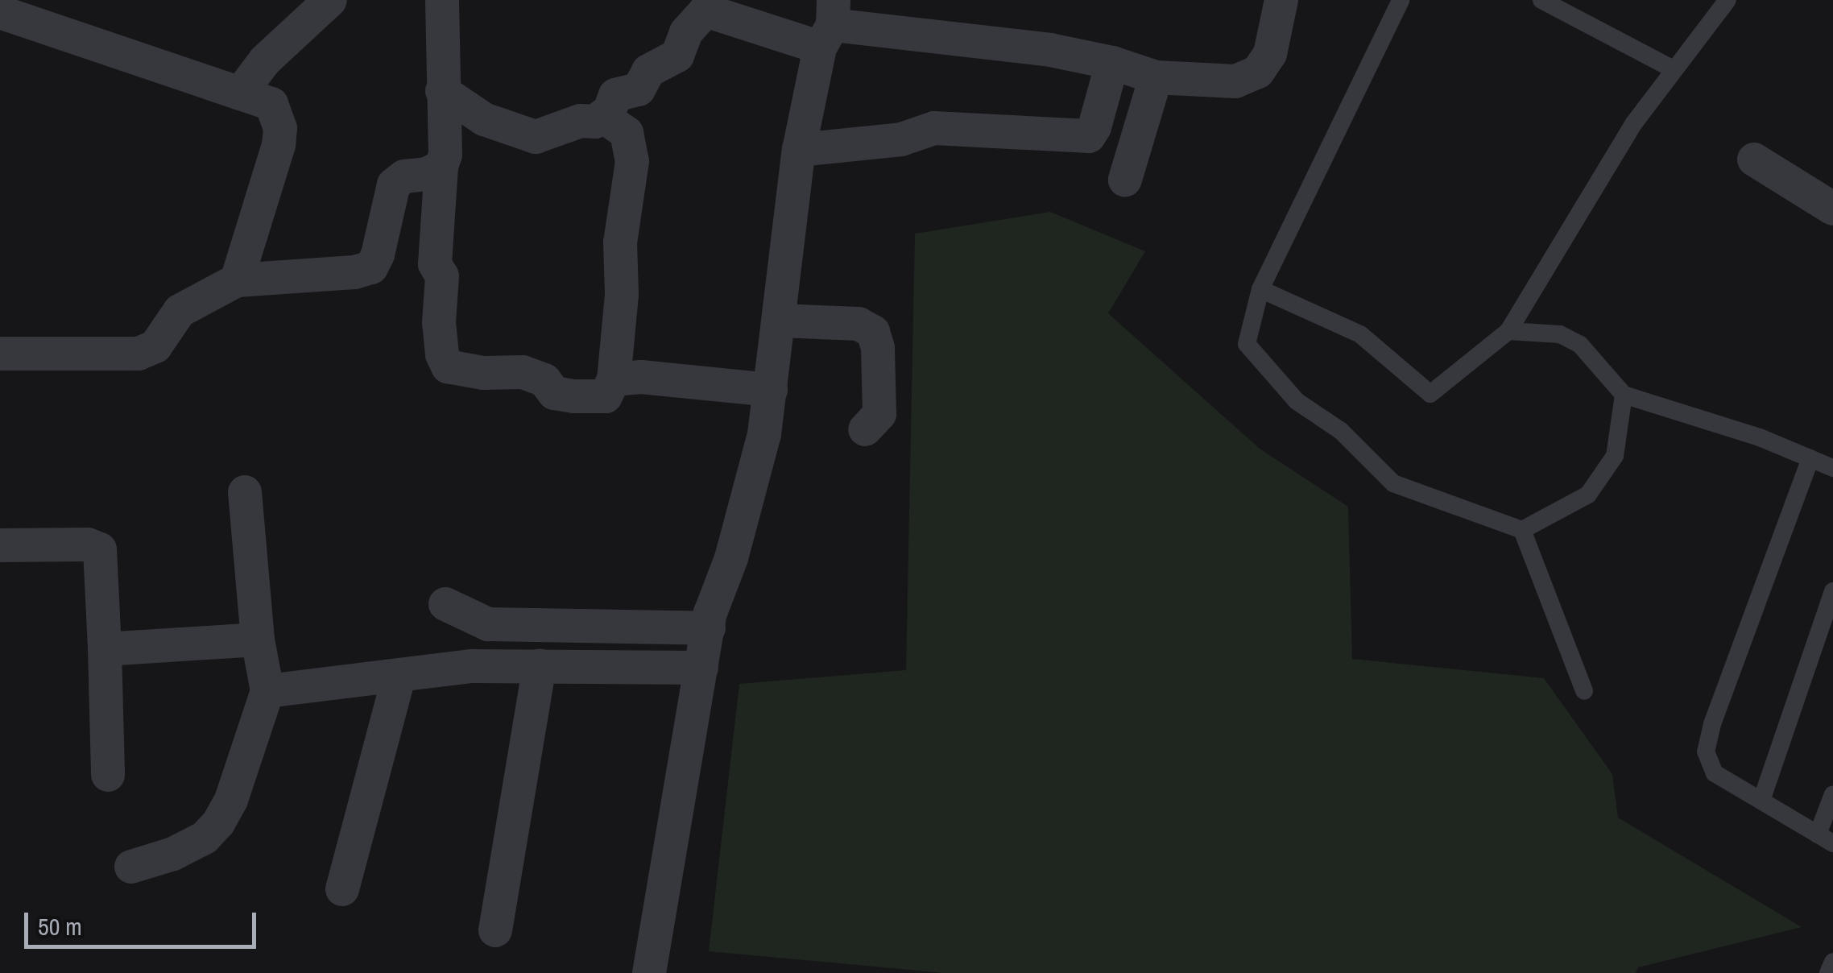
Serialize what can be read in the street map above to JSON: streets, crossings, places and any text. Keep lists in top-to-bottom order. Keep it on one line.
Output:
{"scale_bar":"50 m"}
